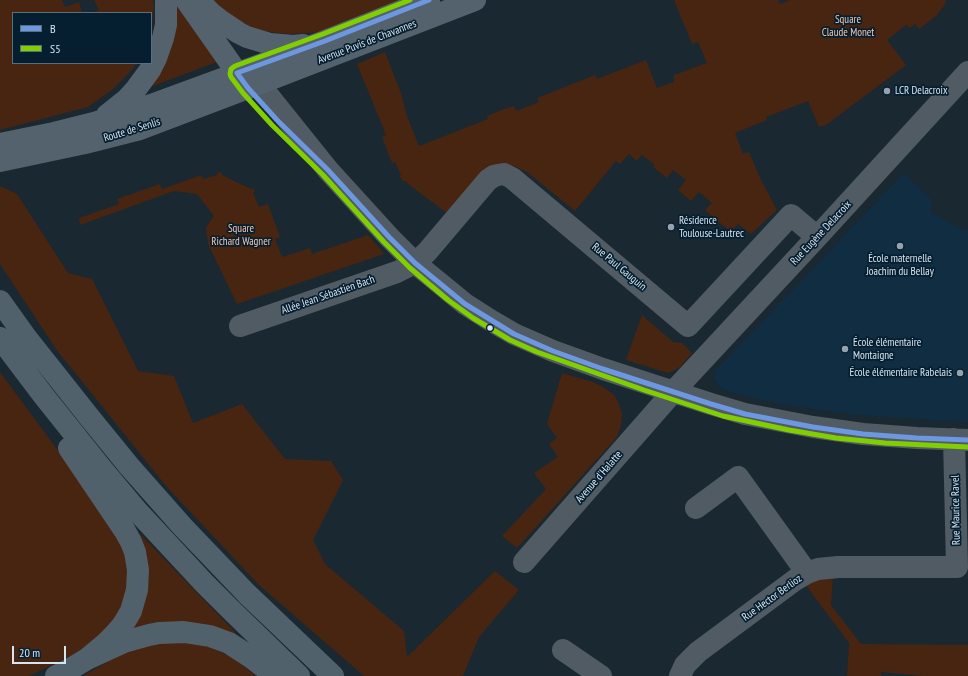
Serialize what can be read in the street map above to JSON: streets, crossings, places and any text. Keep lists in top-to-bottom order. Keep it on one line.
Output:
{"streets":{"main road":["Avenue Puvis de Chavannes","Route de Senlis"],"street":["Rue Eugène Delacroix","Rue Paul Gauguin","Allée Jean Sébastien Bach","Avenue d'Halatte","Rue Maurice Ravel","Rue Hector Berlioz"]},"crossings":[["Avenue Puvis de Chavannes","Route de Senlis"],["Rue Eugène Delacroix","Rue Paul Gauguin"],["Rue Eugène Delacroix","Avenue d'Halatte"],["Rue Paul Gauguin","Allée Jean Sébastien Bach"],["Rue Maurice Ravel","Rue Hector Berlioz"]],"parks":["Square Claude Monet","Square Richard Wagner"],"places":["LCR Delacroix","Résidence Toulouse-Lautrec","École maternelle Joachim du Bellay","École élémentaire Montaigne","École élémentaire Rabelais"],"lines":["transit line B","transit line S5"],"legend":["B","S5"],"scale_bar":"20 m"}
